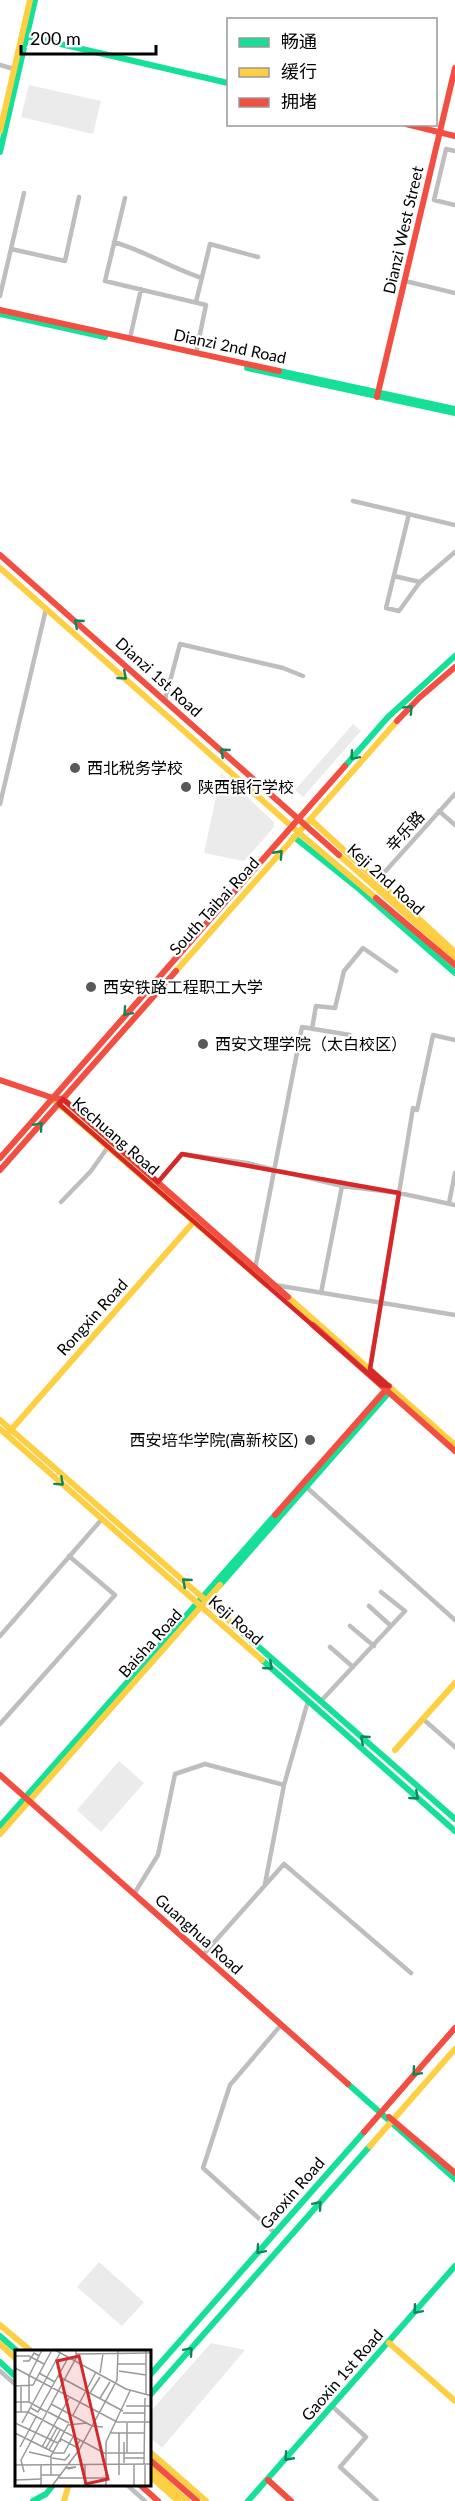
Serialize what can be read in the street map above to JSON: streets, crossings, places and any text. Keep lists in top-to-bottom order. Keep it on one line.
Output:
{"streets":{"main road":["Dianzi West Street","Dianzi 2nd Road","Dianzi 1st Road","Keji 2nd Road","South Taibai Road","Kechuang Road","Rongxin Road","Keji Road","Baisha Road","Guanghua Road","Gaoxin Road","Gaoxin 1st Road"],"street":["辛乐路"]},"crossings":[["Dianzi West Street","Dianzi 2nd Road"],["Dianzi 1st Road","Keji 2nd Road"],["Dianzi 1st Road","South Taibai Road"],["辛乐路","Keji 2nd Road"],["Keji 2nd Road","South Taibai Road"],["South Taibai Road","Kechuang Road"],["Kechuang Road","Rongxin Road"],["Kechuang Road","Baisha Road"],["Rongxin Road","Keji Road"],["Keji Road","Baisha Road"],["Baisha Road","Guanghua Road"],["Guanghua Road","Gaoxin Road"]],"one_way":["Gaoxin 1st Road"],"places":["西北税务学校","陕西银行学校","西安铁路工程职工大学","西安文理学院（太白校区）","西安培华学院(高新校区)"],"legend":["畅通","缓行","拥堵"],"scale_bar":"200 m"}
